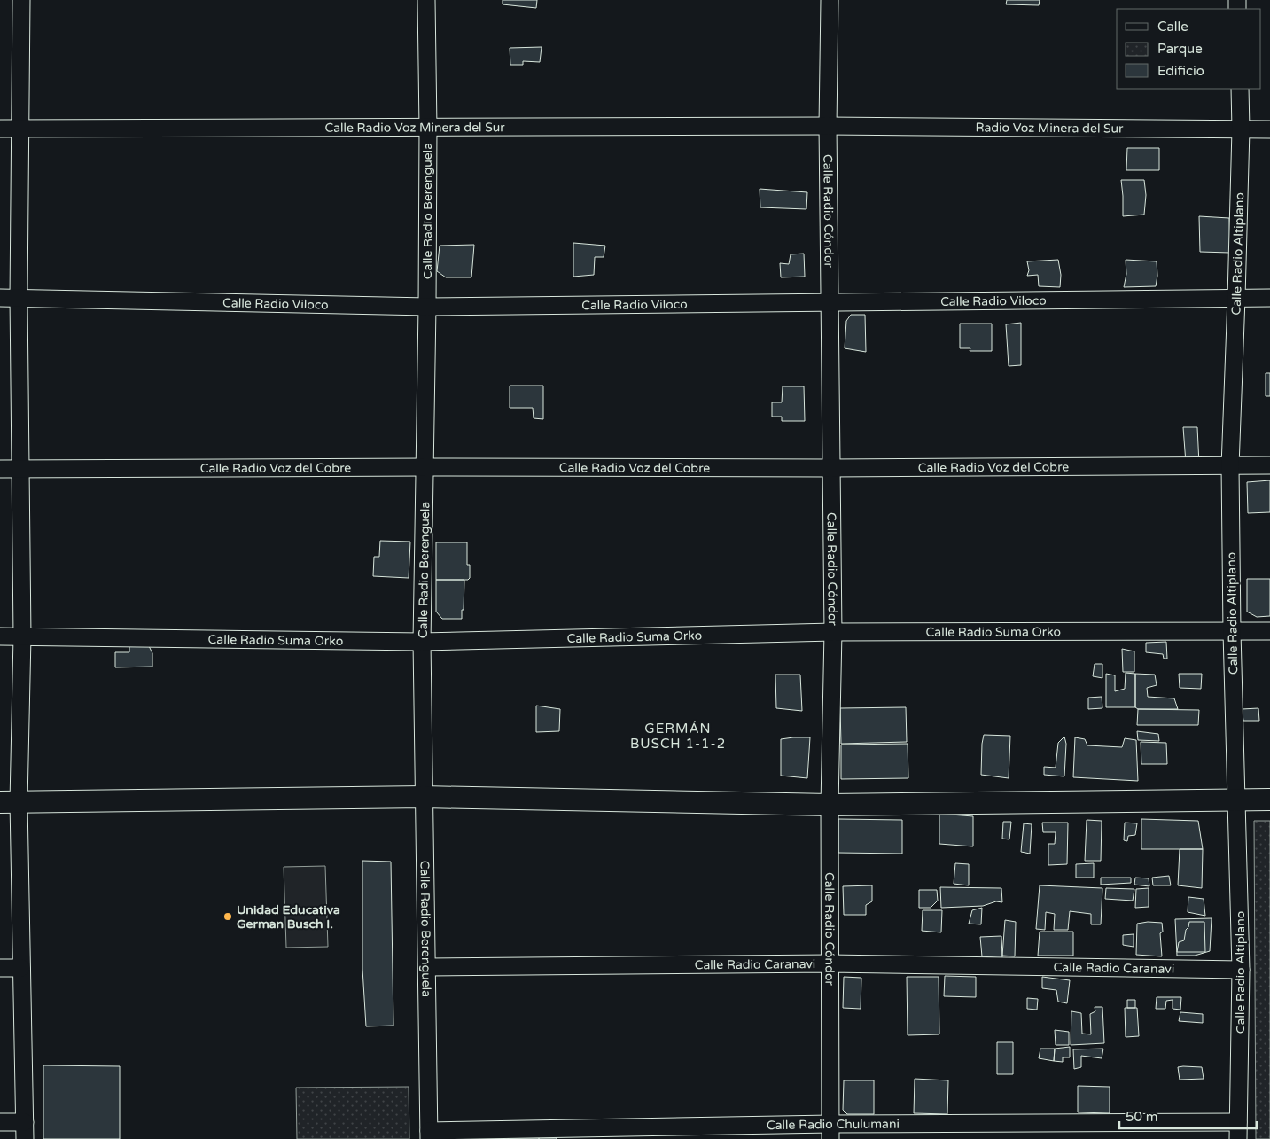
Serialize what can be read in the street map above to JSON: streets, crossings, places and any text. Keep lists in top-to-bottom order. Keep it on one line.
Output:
{"streets":{"street":["Calle Radio Voz Minera del Sur","Radio Voz Minera del Sur","Calle Radio Berenguela","Calle Radio Cóndor","Calle Radio Altiplano","Calle Radio Viloco","Calle Radio Voz del Cobre","Calle Radio Suma Orko","Calle Radio Caranavi","Calle Radio Chulumani"]},"crossings":[["Calle Radio Voz Minera del Sur","Radio Voz Minera del Sur"],["Calle Radio Voz Minera del Sur","Calle Radio Berenguela"],["Calle Radio Voz Minera del Sur","Calle Radio Cóndor"],["Radio Voz Minera del Sur","Calle Radio Cóndor"],["Radio Voz Minera del Sur","Calle Radio Altiplano"],["Calle Radio Berenguela","Calle Radio Viloco"],["Calle Radio Berenguela","Calle Radio Voz del Cobre"],["Calle Radio Berenguela","Calle Radio Suma Orko"],["Calle Radio Berenguela","Calle Radio Caranavi"],["Calle Radio Berenguela","Calle Radio Chulumani"],["Calle Radio Cóndor","Calle Radio Viloco"],["Calle Radio Cóndor","Calle Radio Voz del Cobre"],["Calle Radio Cóndor","Calle Radio Suma Orko"],["Calle Radio Cóndor","Calle Radio Caranavi"],["Calle Radio Cóndor","Calle Radio Chulumani"],["Calle Radio Altiplano","Calle Radio Viloco"],["Calle Radio Altiplano","Calle Radio Voz del Cobre"],["Calle Radio Altiplano","Calle Radio Suma Orko"],["Calle Radio Altiplano","Calle Radio Caranavi"],["Calle Radio Altiplano","Calle Radio Chulumani"]],"districts":["GERMÁN BUSCH 1-1-2"],"places":["Unidad Educativa German Busch I."],"legend":["Calle","Parque","Edificio"],"scale_bar":"50 m"}
